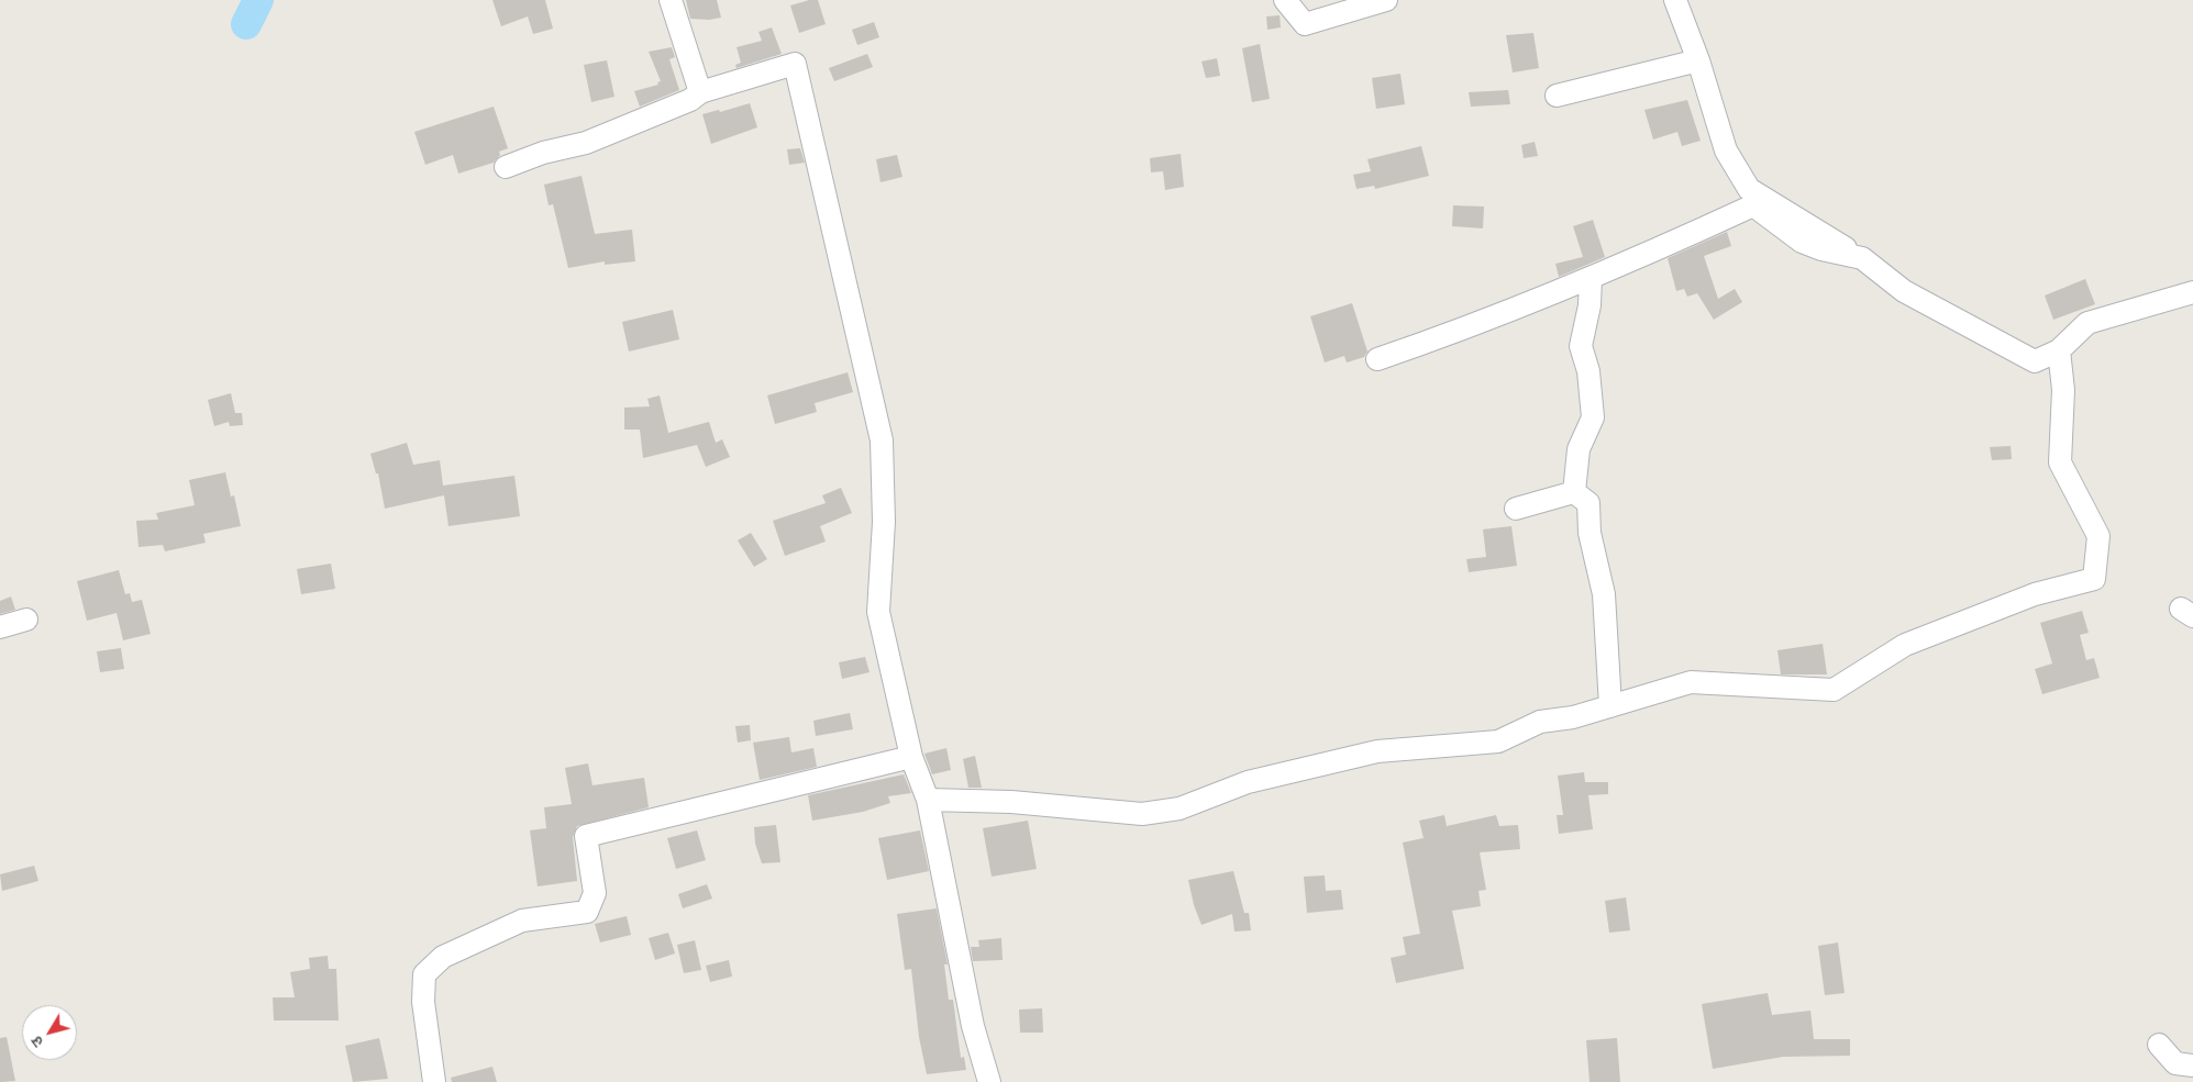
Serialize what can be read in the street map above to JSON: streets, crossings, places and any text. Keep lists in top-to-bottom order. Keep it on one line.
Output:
{"north":"bottom left"}
